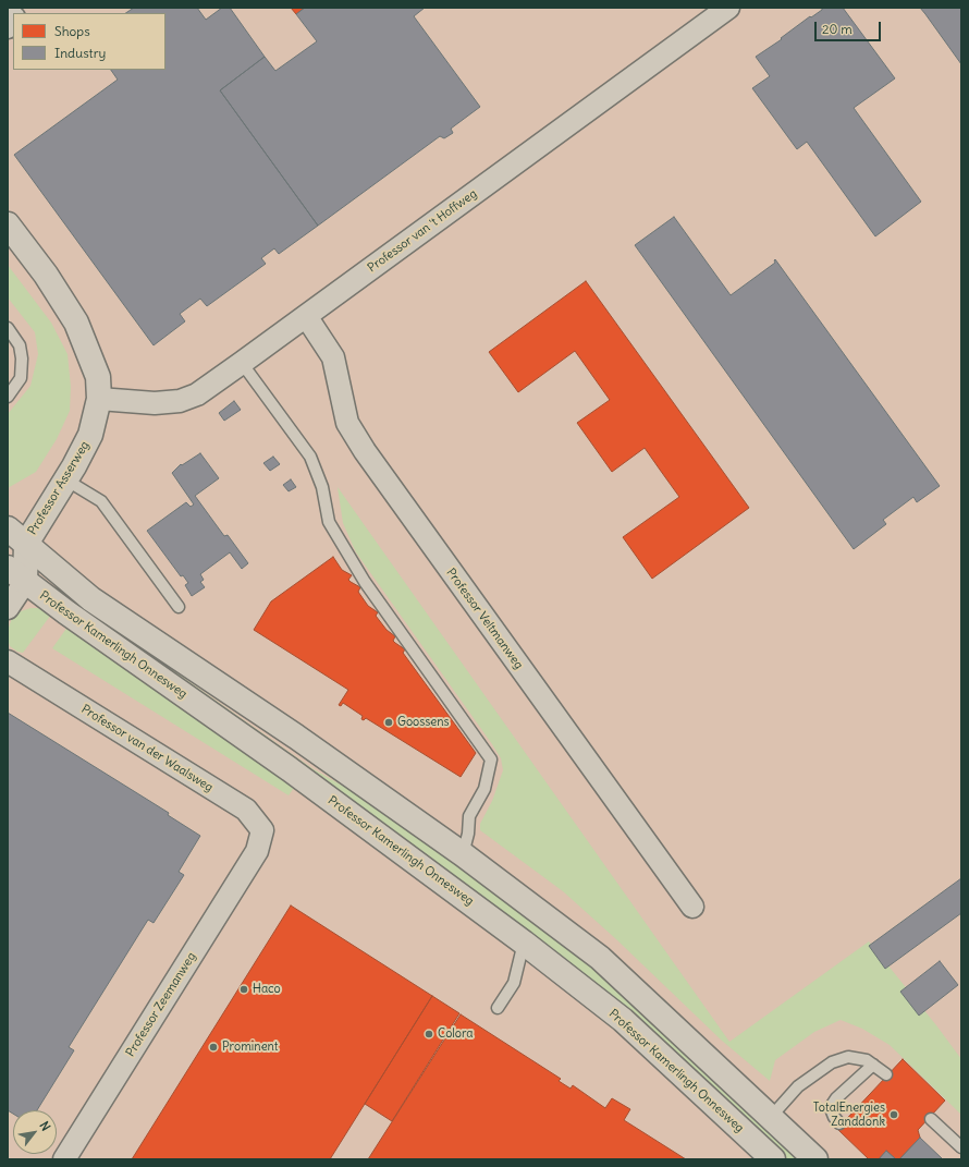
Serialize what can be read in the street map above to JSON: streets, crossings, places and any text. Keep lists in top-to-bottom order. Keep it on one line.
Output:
{"streets":{"main road":["Professor Asserweg","Professor Kamerlingh Onnesweg"],"street":["Professor van 't Hoffweg","Professor Veltmanweg","Professor van der Waalsweg","Professor Zeemanweg"]},"crossings":[["Professor van 't Hoffweg","Professor Asserweg"],["Professor van 't Hoffweg","Professor Veltmanweg"],["Professor Asserweg","Professor Kamerlingh Onnesweg"],["Professor van der Waalsweg","Professor Zeemanweg"]],"places":["Goossens","Haco","Colora","Prominent","TotalEnergies Zanddonk"],"legend":["Shops","Industry"],"scale_bar":"20 m","north":"top right"}
